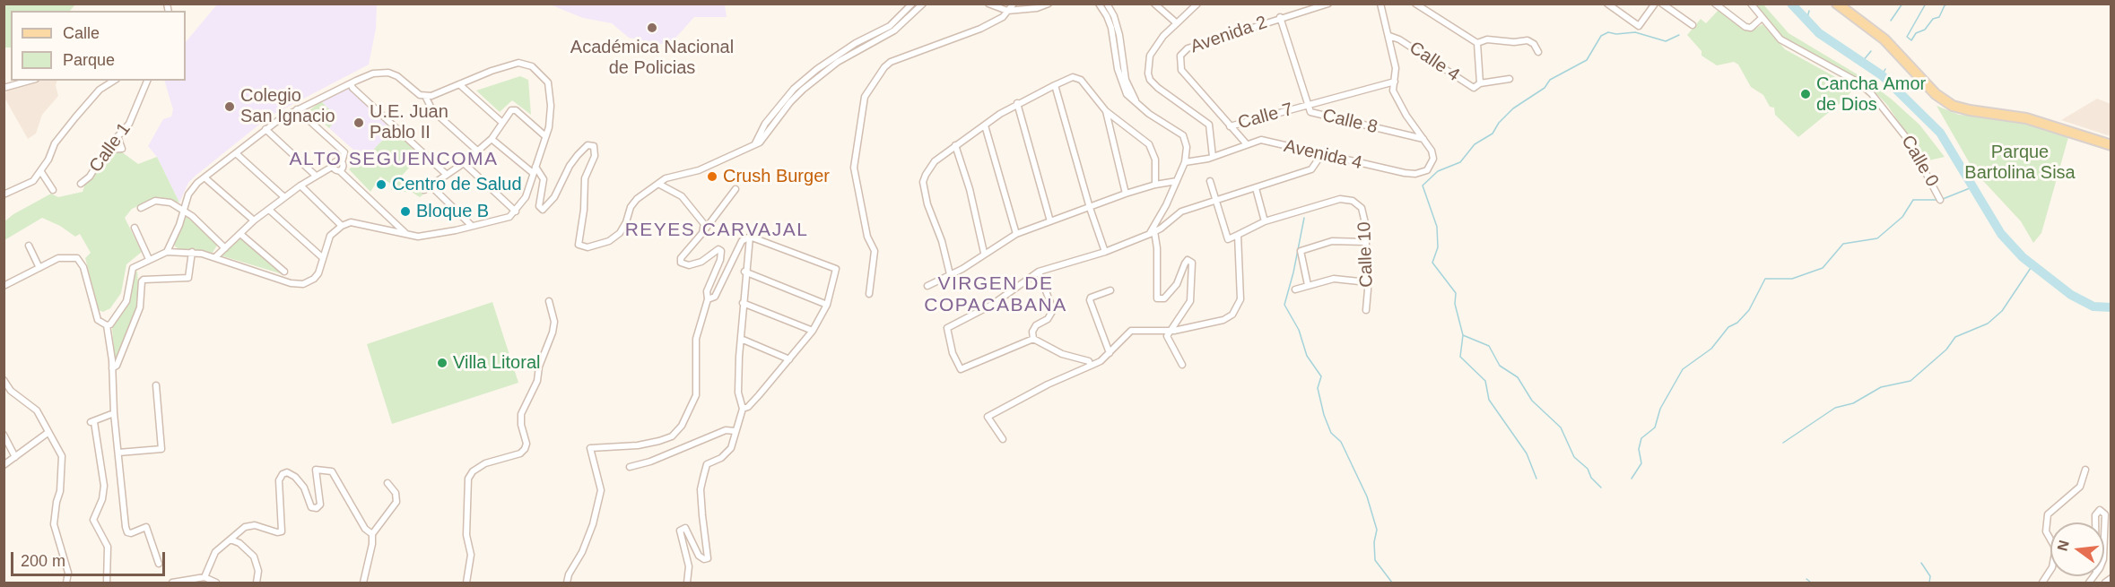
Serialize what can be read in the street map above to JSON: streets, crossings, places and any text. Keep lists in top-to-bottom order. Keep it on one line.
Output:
{"streets":{"street":["Avenida 2","Calle 4","Calle 7","Calle 8","Calle 1","Avenida 4","Calle 0","Calle 10"]},"crossings":[["Avenida 2","Calle 7"],["Avenida 2","Calle 8"],["Avenida 2","Avenida 4"],["Calle 7","Calle 8"],["Calle 8","Avenida 4"]],"districts":["ALTO SEGUENCOMA","REYES CARVAJAL","VIRGEN DE COPACABANA"],"parks":["Parque Bartolina Sisa"],"places":["Académica Nacional de Policias","Cancha Amor de Dios","Colegio San Ignacio","U.E. Juan Pablo II","Crush Burger","Centro de Salud","Bloque B","Villa Litoral"],"legend":["Calle","Parque"],"scale_bar":"200 m","north":"left"}
